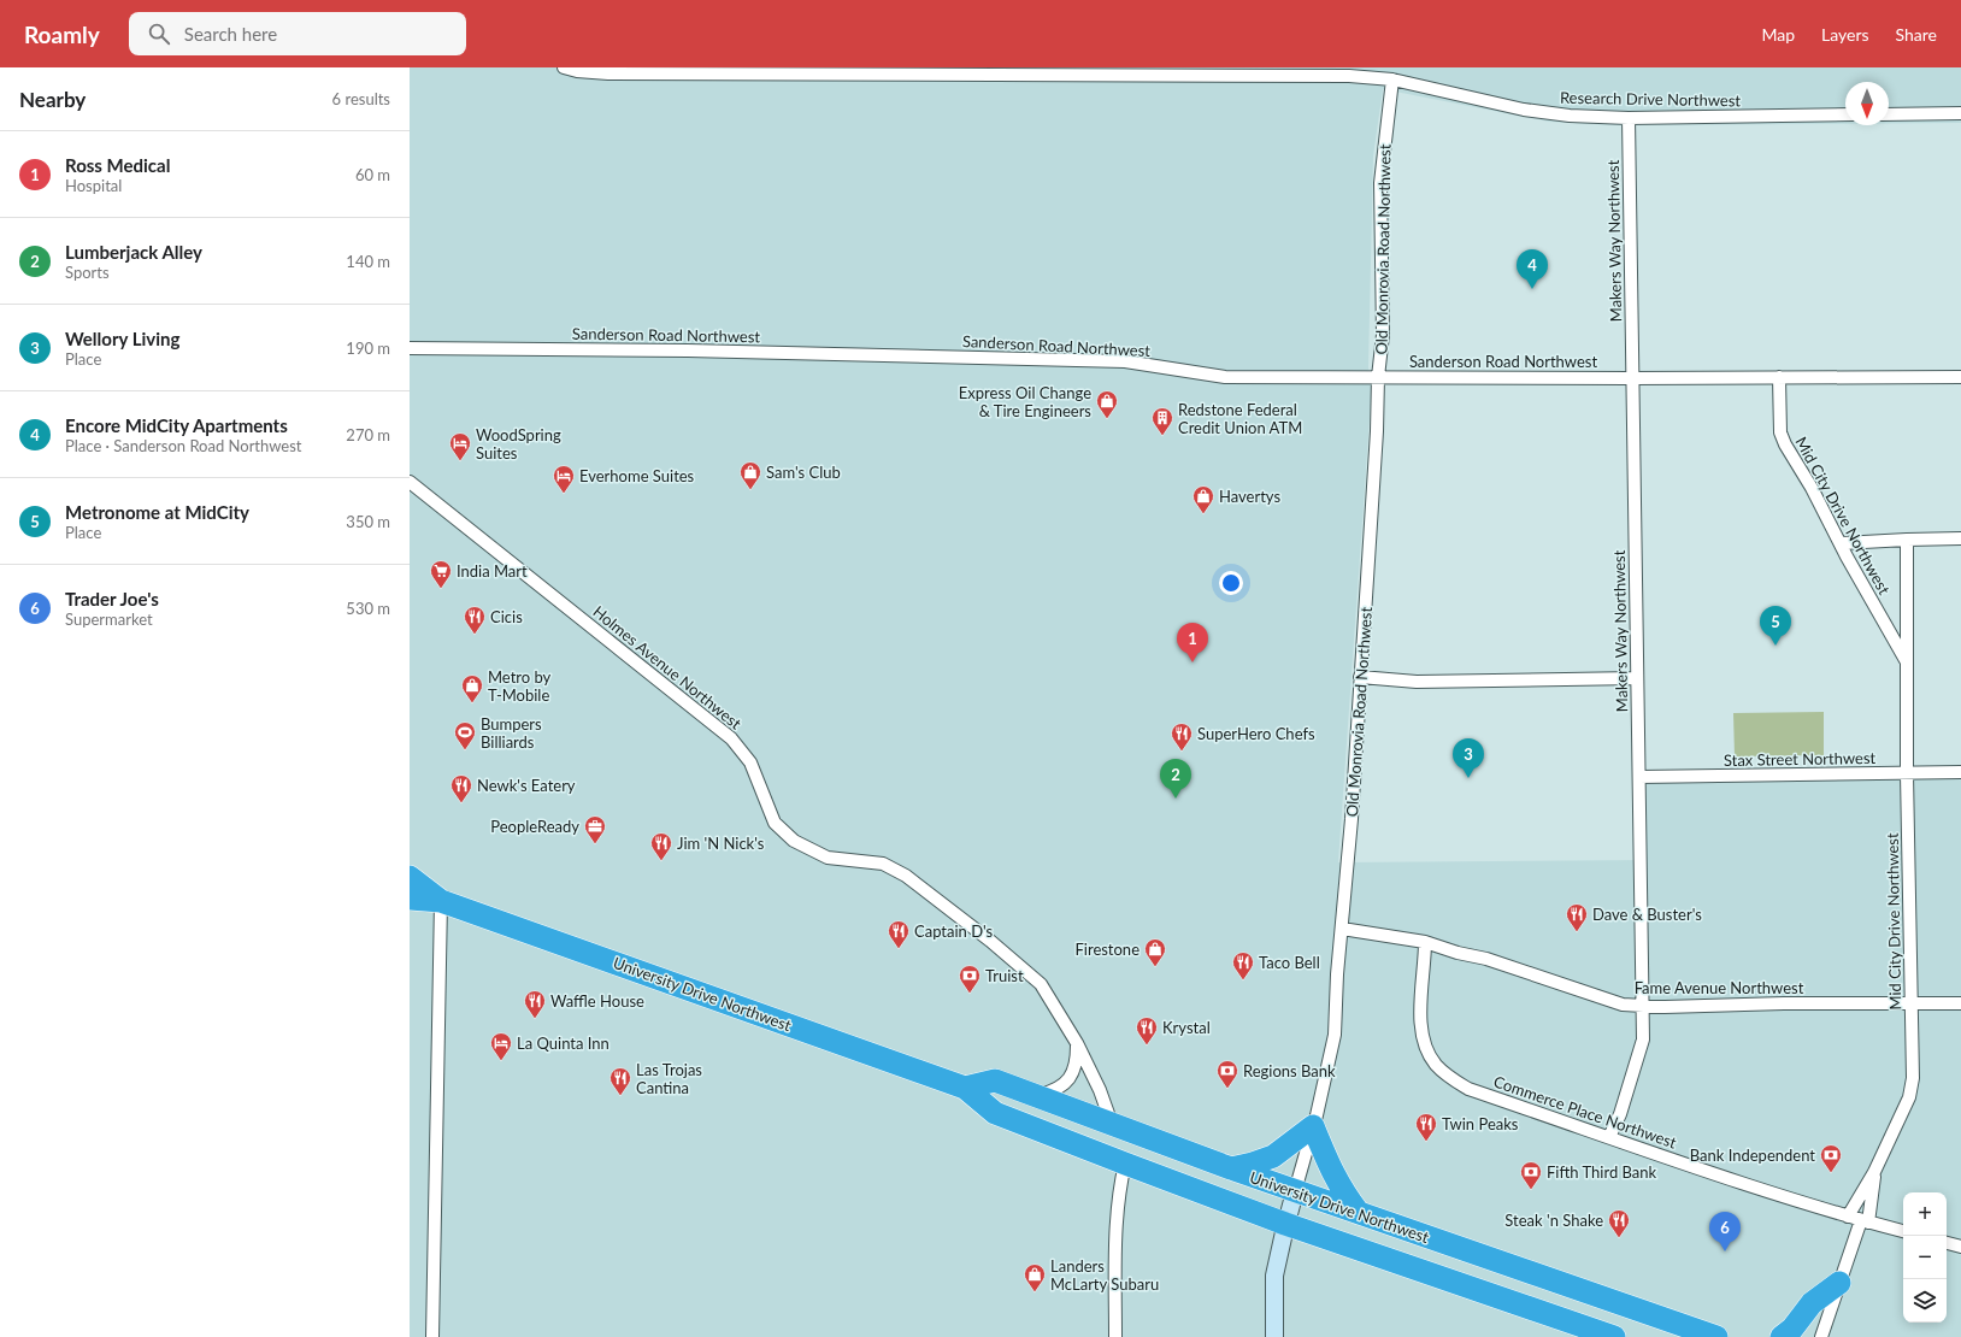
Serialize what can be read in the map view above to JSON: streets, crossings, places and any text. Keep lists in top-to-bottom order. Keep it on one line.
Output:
{"streets":{"highway":["University Drive Northwest"],"street":["Research Drive Northwest","Makers Way Northwest","Old Monrovia Road Northwest","Sanderson Road Northwest","Mid City Drive Northwest","Holmes Avenue Northwest","Stax Street Northwest","Fame Avenue Northwest","Commerce Place Northwest"]},"crossings":[["Research Drive Northwest","Makers Way Northwest"],["Research Drive Northwest","Old Monrovia Road Northwest"],["Makers Way Northwest","Sanderson Road Northwest"],["Makers Way Northwest","Stax Street Northwest"],["Makers Way Northwest","Fame Avenue Northwest"],["Makers Way Northwest","Commerce Place Northwest"],["Old Monrovia Road Northwest","Sanderson Road Northwest"],["Old Monrovia Road Northwest","Fame Avenue Northwest"],["Old Monrovia Road Northwest","University Drive Northwest"],["Sanderson Road Northwest","Mid City Drive Northwest"],["Mid City Drive Northwest","Stax Street Northwest"],["Mid City Drive Northwest","Fame Avenue Northwest"],["Mid City Drive Northwest","Commerce Place Northwest"],["Holmes Avenue Northwest","University Drive Northwest"],["Fame Avenue Northwest","Commerce Place Northwest"]],"places":{"shop":["Express Oil Change & Tire Engineers","Sam's Club","Havertys","Metro by T-Mobile","Firestone","Landers McLarty Subaru"],"building":["Redstone Federal Credit Union ATM"],"hotel":["WoodSpring Suites","Everhome Suites","La Quinta Inn"],"supermarket":["India Mart"],"restaurant":["Cicis","SuperHero Chefs","Newk's Eatery","Jim 'N Nick's","Dave & Buster's","Captain D's","Taco Bell","Waffle House","Krystal","Las Trojas Cantina","Twin Peaks","Steak 'n Shake"],"sports":["Bumpers Billiards"],"office":["PeopleReady"],"bank":["Truist","Regions Bank","Bank Independent","Fifth Third Bank"]},"north":"bottom","page":{"header":"Roamly","search":"Search here","nav":["Map","Layers","Share"],"heading":["Nearby","6 results"],"list":[{"mark":"1","name":"Ross Medical","note":"Hospital","value":"60 m"},{"mark":"2","name":"Lumberjack Alley","note":"Sports","value":"140 m"},{"mark":"3","name":"Wellory Living","note":"Place","value":"190 m"},{"mark":"4","name":"Encore MidCity Apartments","note":"Place · Sanderson Road Northwest","value":"270 m"},{"mark":"5","name":"Metronome at MidCity","note":"Place","value":"350 m"},{"mark":"6","name":"Trader Joe's","note":"Supermarket","value":"530 m"}],"pins":["4","5","1","3","2","6"],"map_buttons":["+","−"]}}
